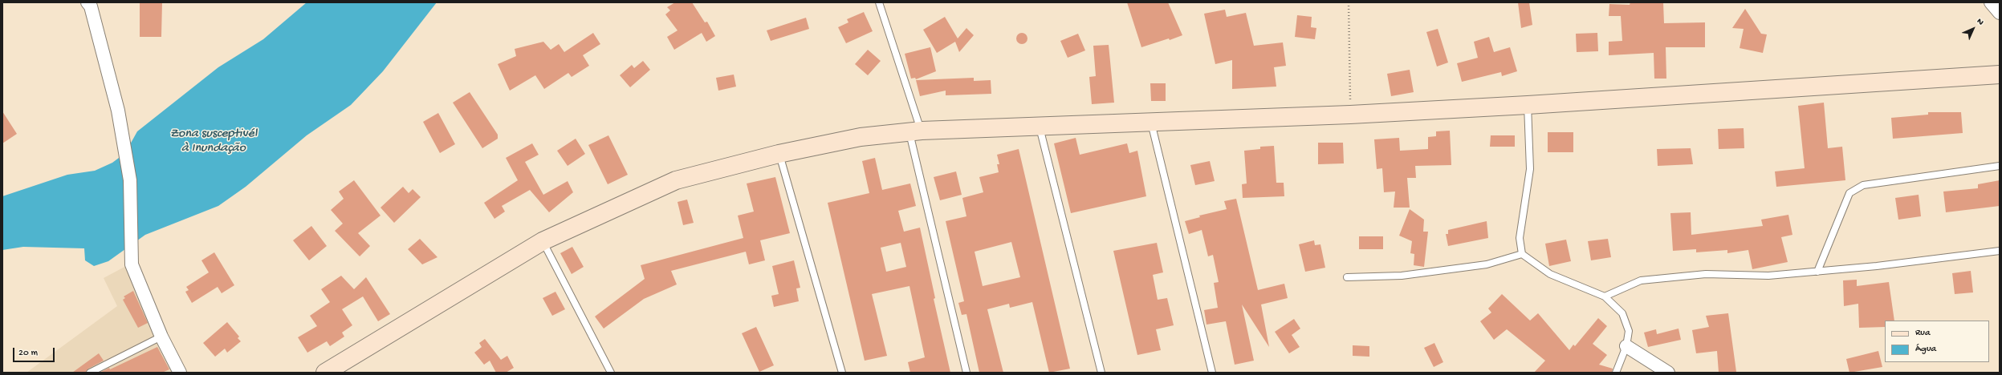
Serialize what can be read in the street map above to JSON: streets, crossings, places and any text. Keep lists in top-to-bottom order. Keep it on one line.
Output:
{"water":["Zona susceptivél à Inundação"],"legend":["Rua","Água"],"scale_bar":"20 m","north":"top right"}
